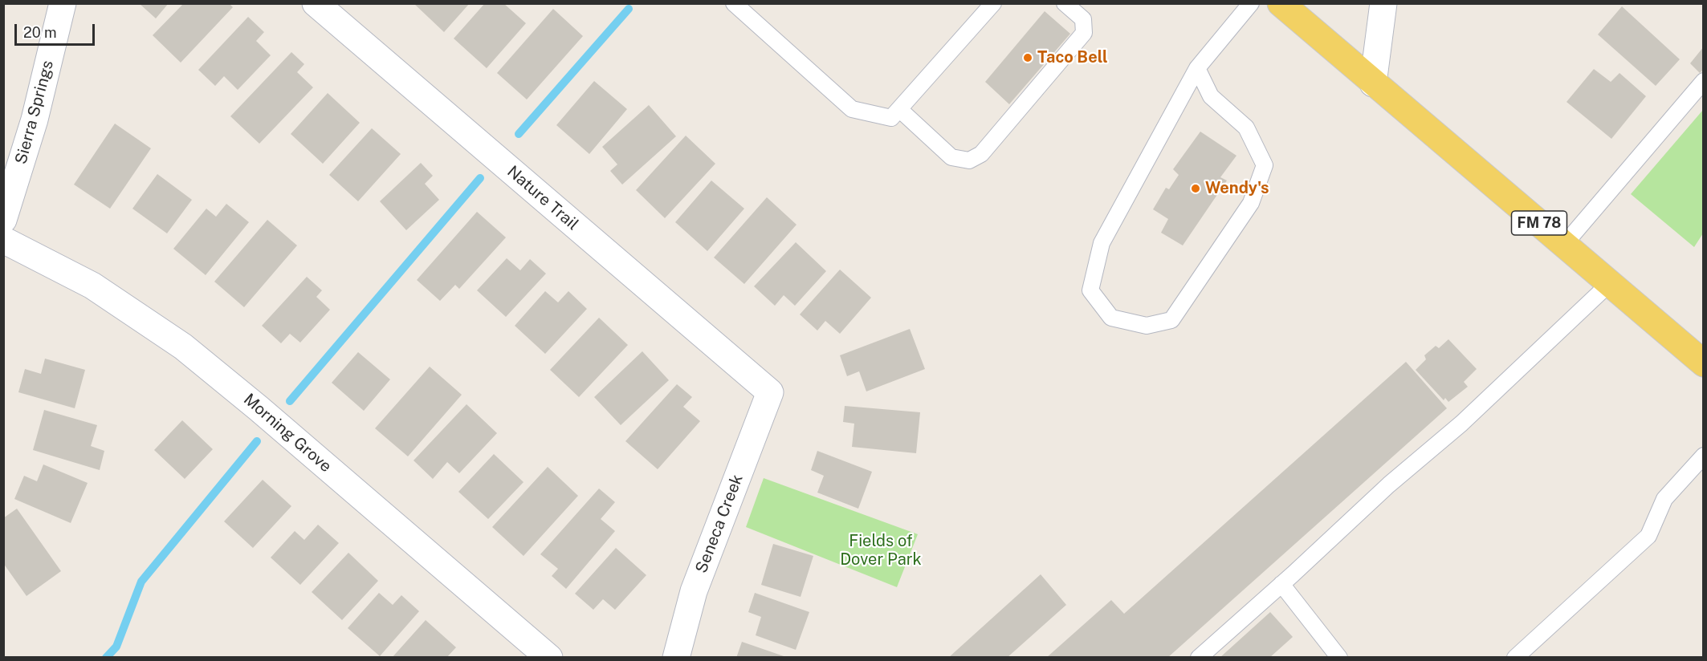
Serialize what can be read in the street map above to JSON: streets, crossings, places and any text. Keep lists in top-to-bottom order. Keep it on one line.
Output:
{"streets":{"main road":["FM 78"],"street":["Sierra Springs","Nature Trail","Morning Grove","Seneca Creek"]},"crossings":[["Nature Trail","Seneca Creek"]],"parks":["Fields of Dover Park"],"places":["Taco Bell","Wendy's"],"scale_bar":"20 m"}
